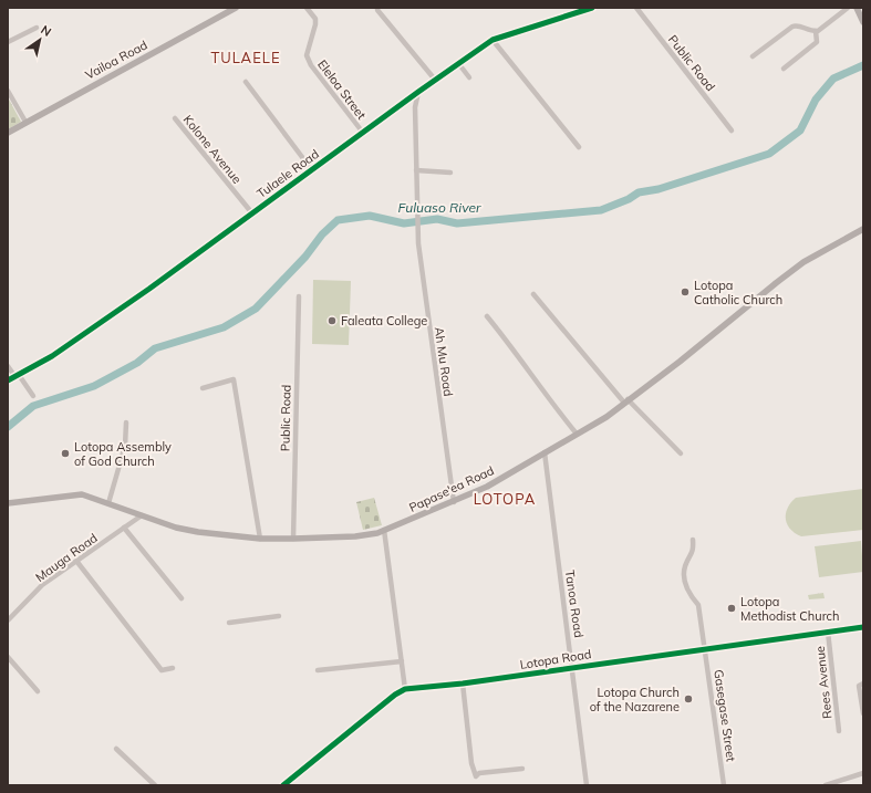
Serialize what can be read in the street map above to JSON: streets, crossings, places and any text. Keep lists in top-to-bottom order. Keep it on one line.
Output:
{"streets":{"main road":["Vailoa Road","Papase'ea Road"],"street":["Public Road","Eleloa Street","Kolone Avenue","Tulaele Road","Ah Mu Road","Mauga Road","Tanoa Road","Lotopa Road","Rees Avenue","Gasegase Street"]},"crossings":[["Public Road","Papase'ea Road"],["Eleloa Street","Tulaele Road"],["Kolone Avenue","Tulaele Road"],["Ah Mu Road","Papase'ea Road"],["Papase'ea Road","Mauga Road"],["Papase'ea Road","Tanoa Road"],["Tanoa Road","Lotopa Road"],["Lotopa Road","Rees Avenue"],["Lotopa Road","Gasegase Street"]],"districts":["TULAELE","LOTOPA"],"water":["Fuluaso River"],"places":["Lotopa Catholic Church","Faleata College","Lotopa Assembly of God Church","Lotopa Methodist Church","Lotopa Church of the Nazarene"],"north":"top right"}
